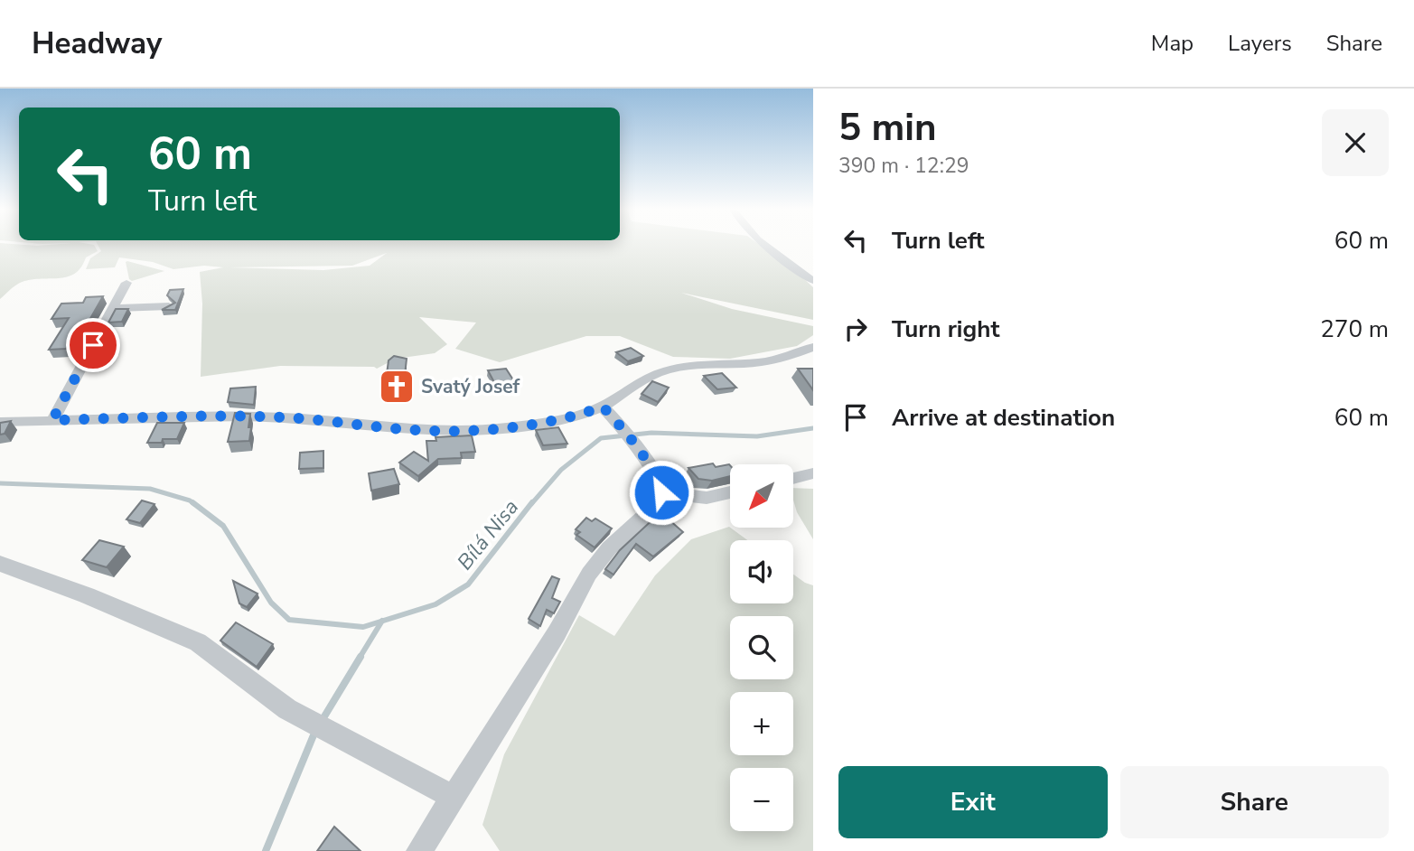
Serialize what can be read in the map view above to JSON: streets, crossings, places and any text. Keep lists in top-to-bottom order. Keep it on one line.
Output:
{"water":["Bílá Nisa"],"places":{"church":["Svatý Josef"]},"north":"bottom left","page":{"header":"Headway","nav":["Map","Layers","Share"],"heading":["5 min","390 m · 12:29"],"turn":["60 m","Turn left"],"list":[{"name":"Turn left","value":"60 m"},{"name":"Turn right","value":"270 m"},{"name":"Arrive at destination","value":"60 m"}],"map_buttons":["+","−"],"buttons":["Exit","Share"]}}
